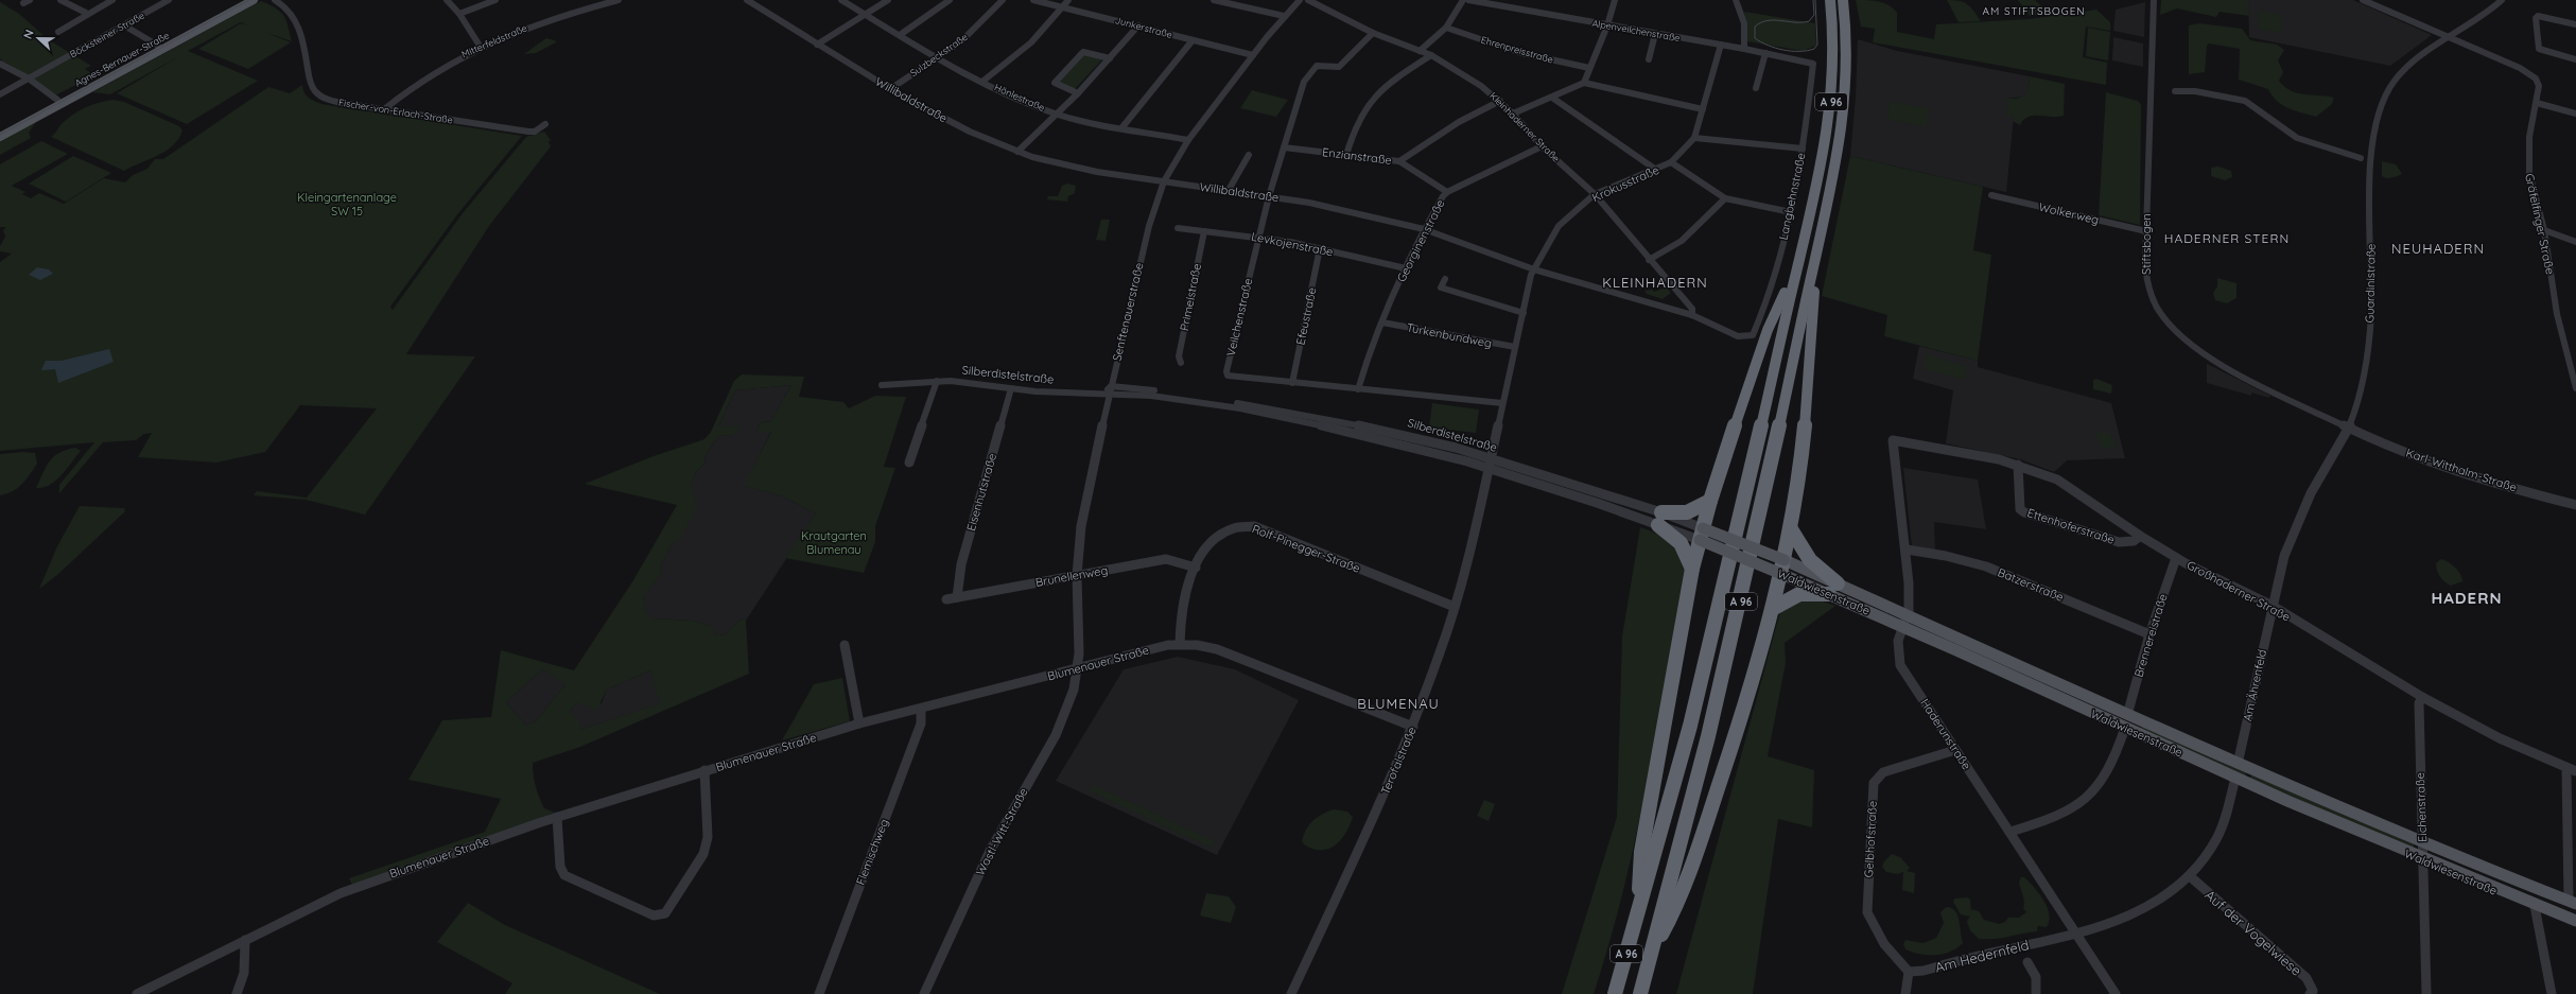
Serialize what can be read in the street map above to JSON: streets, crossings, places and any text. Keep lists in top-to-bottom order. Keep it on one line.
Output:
{"streets":{"highway":["A 96"],"main road":["Agnes-Bernauer-Straße","Silberdistelstraße","Waldwiesenstraße"],"street":["Junkerstraße","Alpenveilchenstraße","Böcksteiner Straße","Mitterfeldstraße","Ehrenpreisstraße","Sulzbeckstraße","Hönlestraße","Willibaldstraße","Fischer-von-Erlach-Straße","Kleinhaderner Straße","Enzianstraße","Krokusstraße","Langbehnstraße","Wolkerweg","Gräfelfinger Straße","Georginenstraße","Levkojenstraße","Stiftsbogen","Guardinistraße","Primelstraße","Senftenauerstraße","Efeustraße","Veilchenstraße","Türkenbundweg","Karl-Witthalm-Straße","Eisenhutstraße","Ettenhoferstraße","Rolf-Pinegger-Straße","Brunellenweg","Batzerstraße","Großhaderner Straße","Brennereistraße","Blumenauer Straße","Am Ährenfeld","Haderunstraße","Terofalstraße","Eichenstraße","Wastl-Witt-Straße","Gelbhofstraße","Flemischweg","Auf der Vogelwiese","Am Hedernfeld"]},"crossings":[["Junkerstraße","Senftenauerstraße"],["Alpenveilchenstraße","Krokusstraße"],["Alpenveilchenstraße","Langbehnstraße"],["Mitterfeldstraße","Fischer-von-Erlach-Straße"],["Sulzbeckstraße","Hönlestraße"],["Sulzbeckstraße","Willibaldstraße"],["Hönlestraße","Senftenauerstraße"],["Willibaldstraße","Kleinhaderner Straße"],["Willibaldstraße","Krokusstraße"],["Willibaldstraße","Langbehnstraße"],["Willibaldstraße","Georginenstraße"],["Willibaldstraße","Senftenauerstraße"],["Willibaldstraße","Veilchenstraße"],["Kleinhaderner Straße","Krokusstraße"],["Kleinhaderner Straße","Georginenstraße"],["Kleinhaderner Straße","Veilchenstraße"],["Enzianstraße","Georginenstraße"],["Enzianstraße","Veilchenstraße"],["Krokusstraße","Veilchenstraße"],["Krokusstraße","Türkenbundweg"],["Krokusstraße","Silberdistelstraße"],["Krokusstraße","Terofalstraße"],["Wolkerweg","Stiftsbogen"],["Gräfelfinger Straße","Guardinistraße"],["Georginenstraße","Levkojenstraße"],["Georginenstraße","Veilchenstraße"],["Georginenstraße","Türkenbundweg"],["Levkojenstraße","Primelstraße"],["Levkojenstraße","Efeustraße"],["Levkojenstraße","Veilchenstraße"],["Stiftsbogen","Guardinistraße"],["Stiftsbogen","Karl-Witthalm-Straße"],["Guardinistraße","Karl-Witthalm-Straße"],["Guardinistraße","Großhaderner Straße"],["Guardinistraße","Am Ährenfeld"],["Senftenauerstraße","Silberdistelstraße"],["Senftenauerstraße","Brunellenweg"],["Senftenauerstraße","Blumenauer Straße"],["Senftenauerstraße","Wastl-Witt-Straße"],["Efeustraße","Veilchenstraße"],["Silberdistelstraße","Eisenhutstraße"],["Silberdistelstraße","Waldwiesenstraße"],["Silberdistelstraße","Terofalstraße"],["Eisenhutstraße","Brunellenweg"],["Ettenhoferstraße","Großhaderner Straße"],["Rolf-Pinegger-Straße","Brunellenweg"],["Rolf-Pinegger-Straße","Blumenauer Straße"],["Rolf-Pinegger-Straße","Terofalstraße"],["Batzerstraße","Brennereistraße"],["Batzerstraße","Haderunstraße"],["Großhaderner Straße","Brennereistraße"],["Großhaderner Straße","Am Ährenfeld"],["Großhaderner Straße","Haderunstraße"],["Großhaderner Straße","Eichenstraße"],["Waldwiesenstraße","Brennereistraße"],["Waldwiesenstraße","Am Ährenfeld"],["Waldwiesenstraße","Haderunstraße"],["Waldwiesenstraße","Eichenstraße"],["Waldwiesenstraße","Am Hedernfeld"],["Blumenauer Straße","Terofalstraße"],["Blumenauer Straße","Wastl-Witt-Straße"],["Blumenauer Straße","Flemischweg"],["Haderunstraße","Gelbhofstraße"],["Haderunstraße","Am Hedernfeld"],["Gelbhofstraße","Am Hedernfeld"],["Auf der Vogelwiese","Am Hedernfeld"]],"districts":["AM STIFTSBOGEN","HADERNER STERN","NEUHADERN","KLEINHADERN","HADERN","BLUMENAU"],"parks":["Kleingartenanlage SW 15","Krautgarten Blumenau"],"north":"left"}
